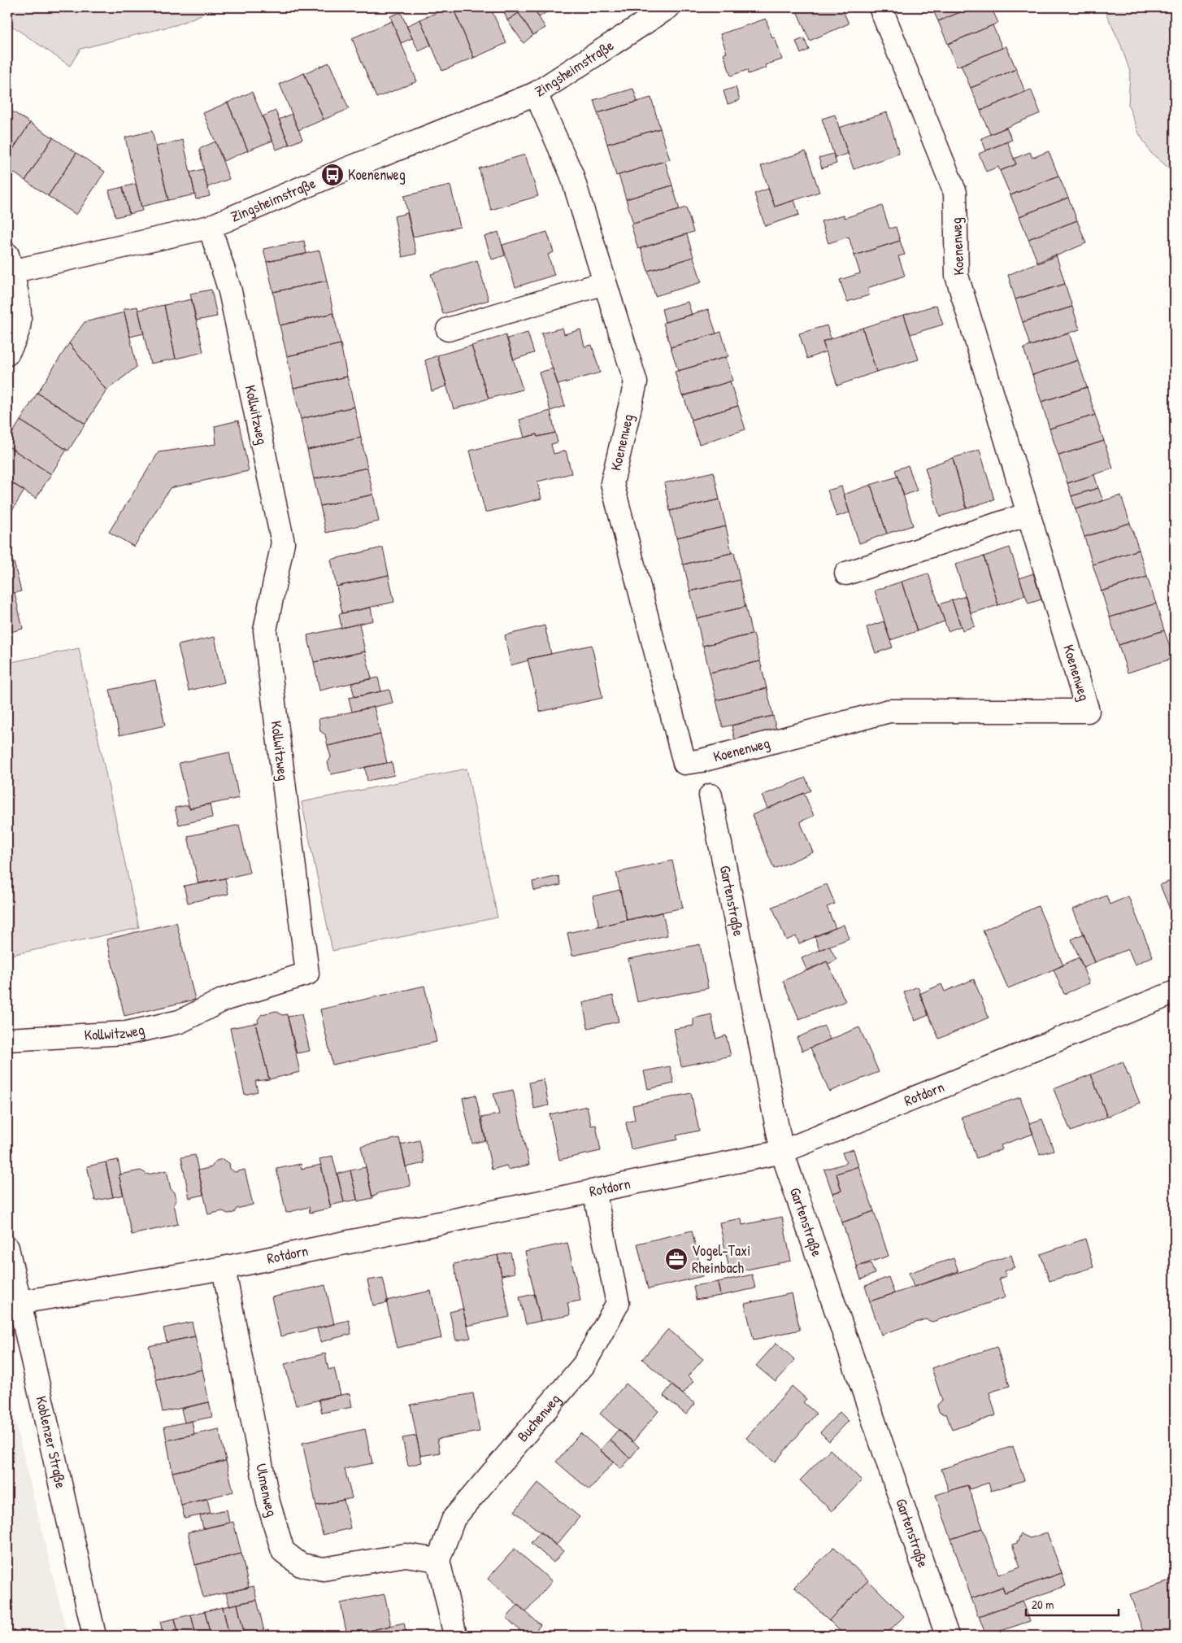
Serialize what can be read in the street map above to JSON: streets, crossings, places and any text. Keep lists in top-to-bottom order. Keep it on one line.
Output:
{"streets":{"street":["Zingsheimstraße","Koenenweg","Kollwitzweg","Gartenstraße","Rotdorn","Buchenweg","Koblenzer Straße","Ulmenweg"]},"crossings":[["Zingsheimstraße","Koenenweg"],["Zingsheimstraße","Kollwitzweg"],["Gartenstraße","Rotdorn"],["Rotdorn","Buchenweg"],["Rotdorn","Koblenzer Straße"],["Rotdorn","Ulmenweg"],["Buchenweg","Ulmenweg"]],"places":{"bus stop":["Koenenweg"],"office":["Vogel-Taxi Rheinbach"]},"scale_bar":"20 m"}
